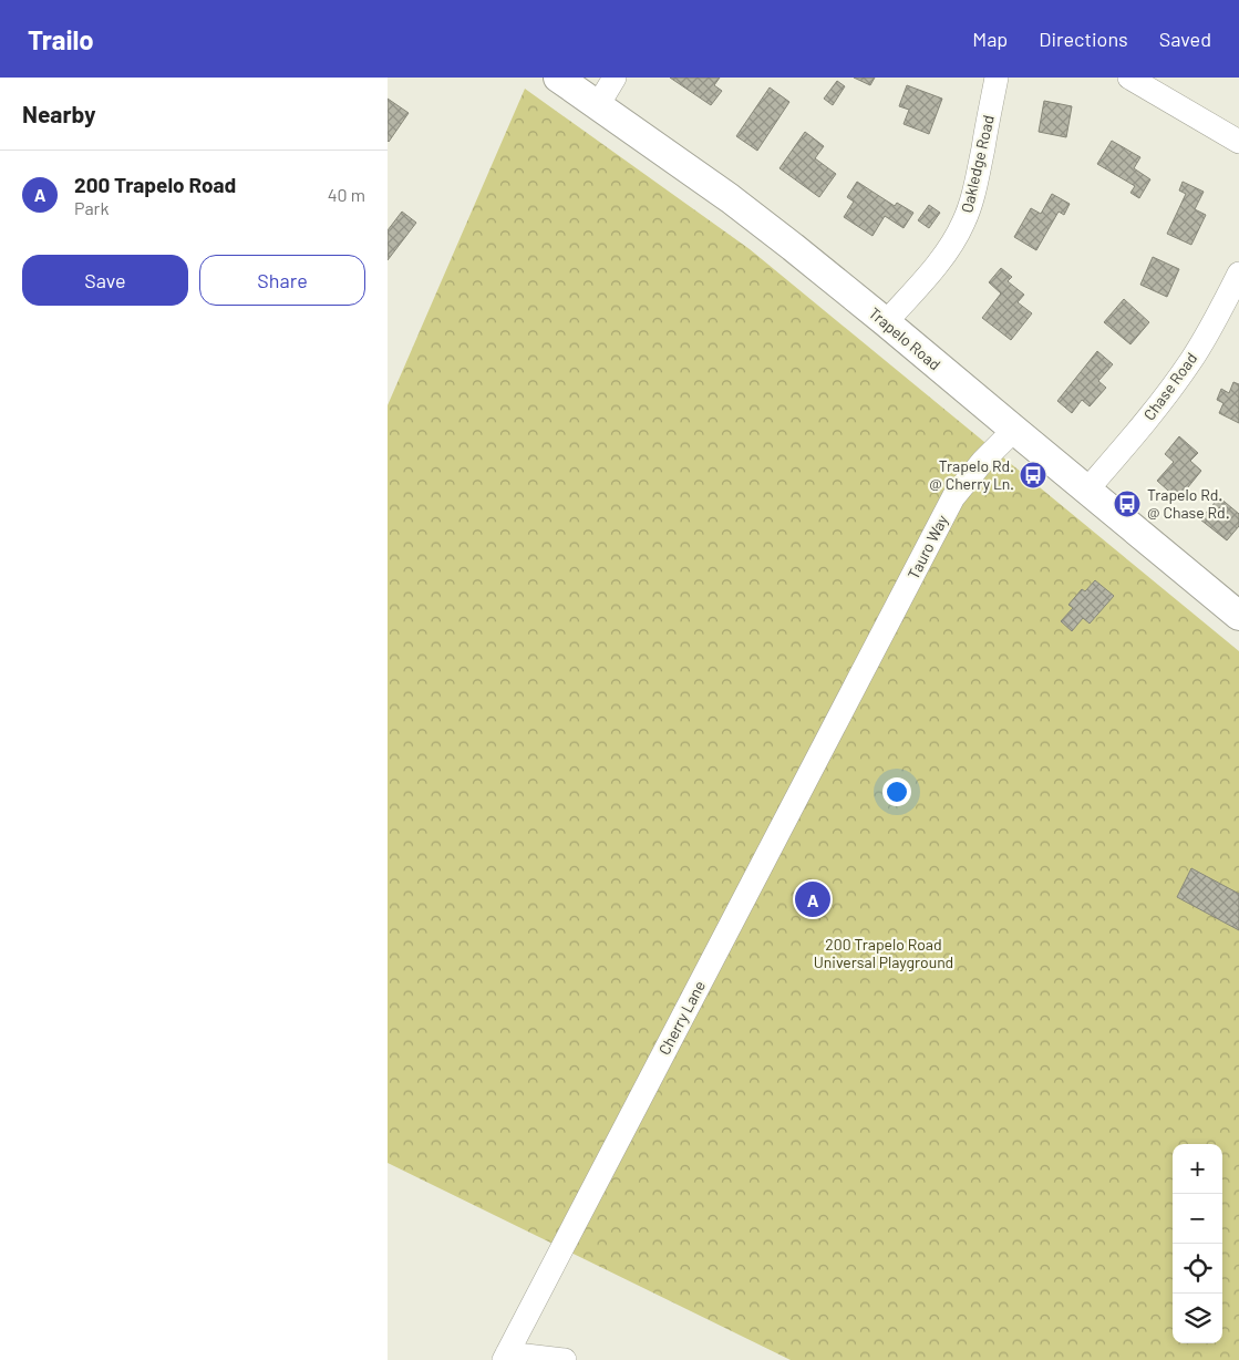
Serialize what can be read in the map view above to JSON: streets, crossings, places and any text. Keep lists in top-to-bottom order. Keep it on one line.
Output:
{"streets":{"main road":["Trapelo Road"],"street":["Oakledge Road","Chase Road","Tauro Way","Cherry Lane"]},"crossings":[["Oakledge Road","Trapelo Road"],["Trapelo Road","Chase Road"],["Trapelo Road","Tauro Way"],["Tauro Way","Cherry Lane"]],"parks":["200 Trapelo Road Universal Playground"],"places":{"bus stop":["Trapelo Rd. @ Cherry Ln.","Trapelo Rd. @ Chase Rd."]},"page":{"header":"Trailo","nav":["Map","Directions","Saved"],"heading":"Nearby","list":[{"mark":"A","name":"200 Trapelo Road","note":"Park","value":"40 m"}],"buttons":["Save","Share"],"pins":"A","map_buttons":["+","−"]}}
